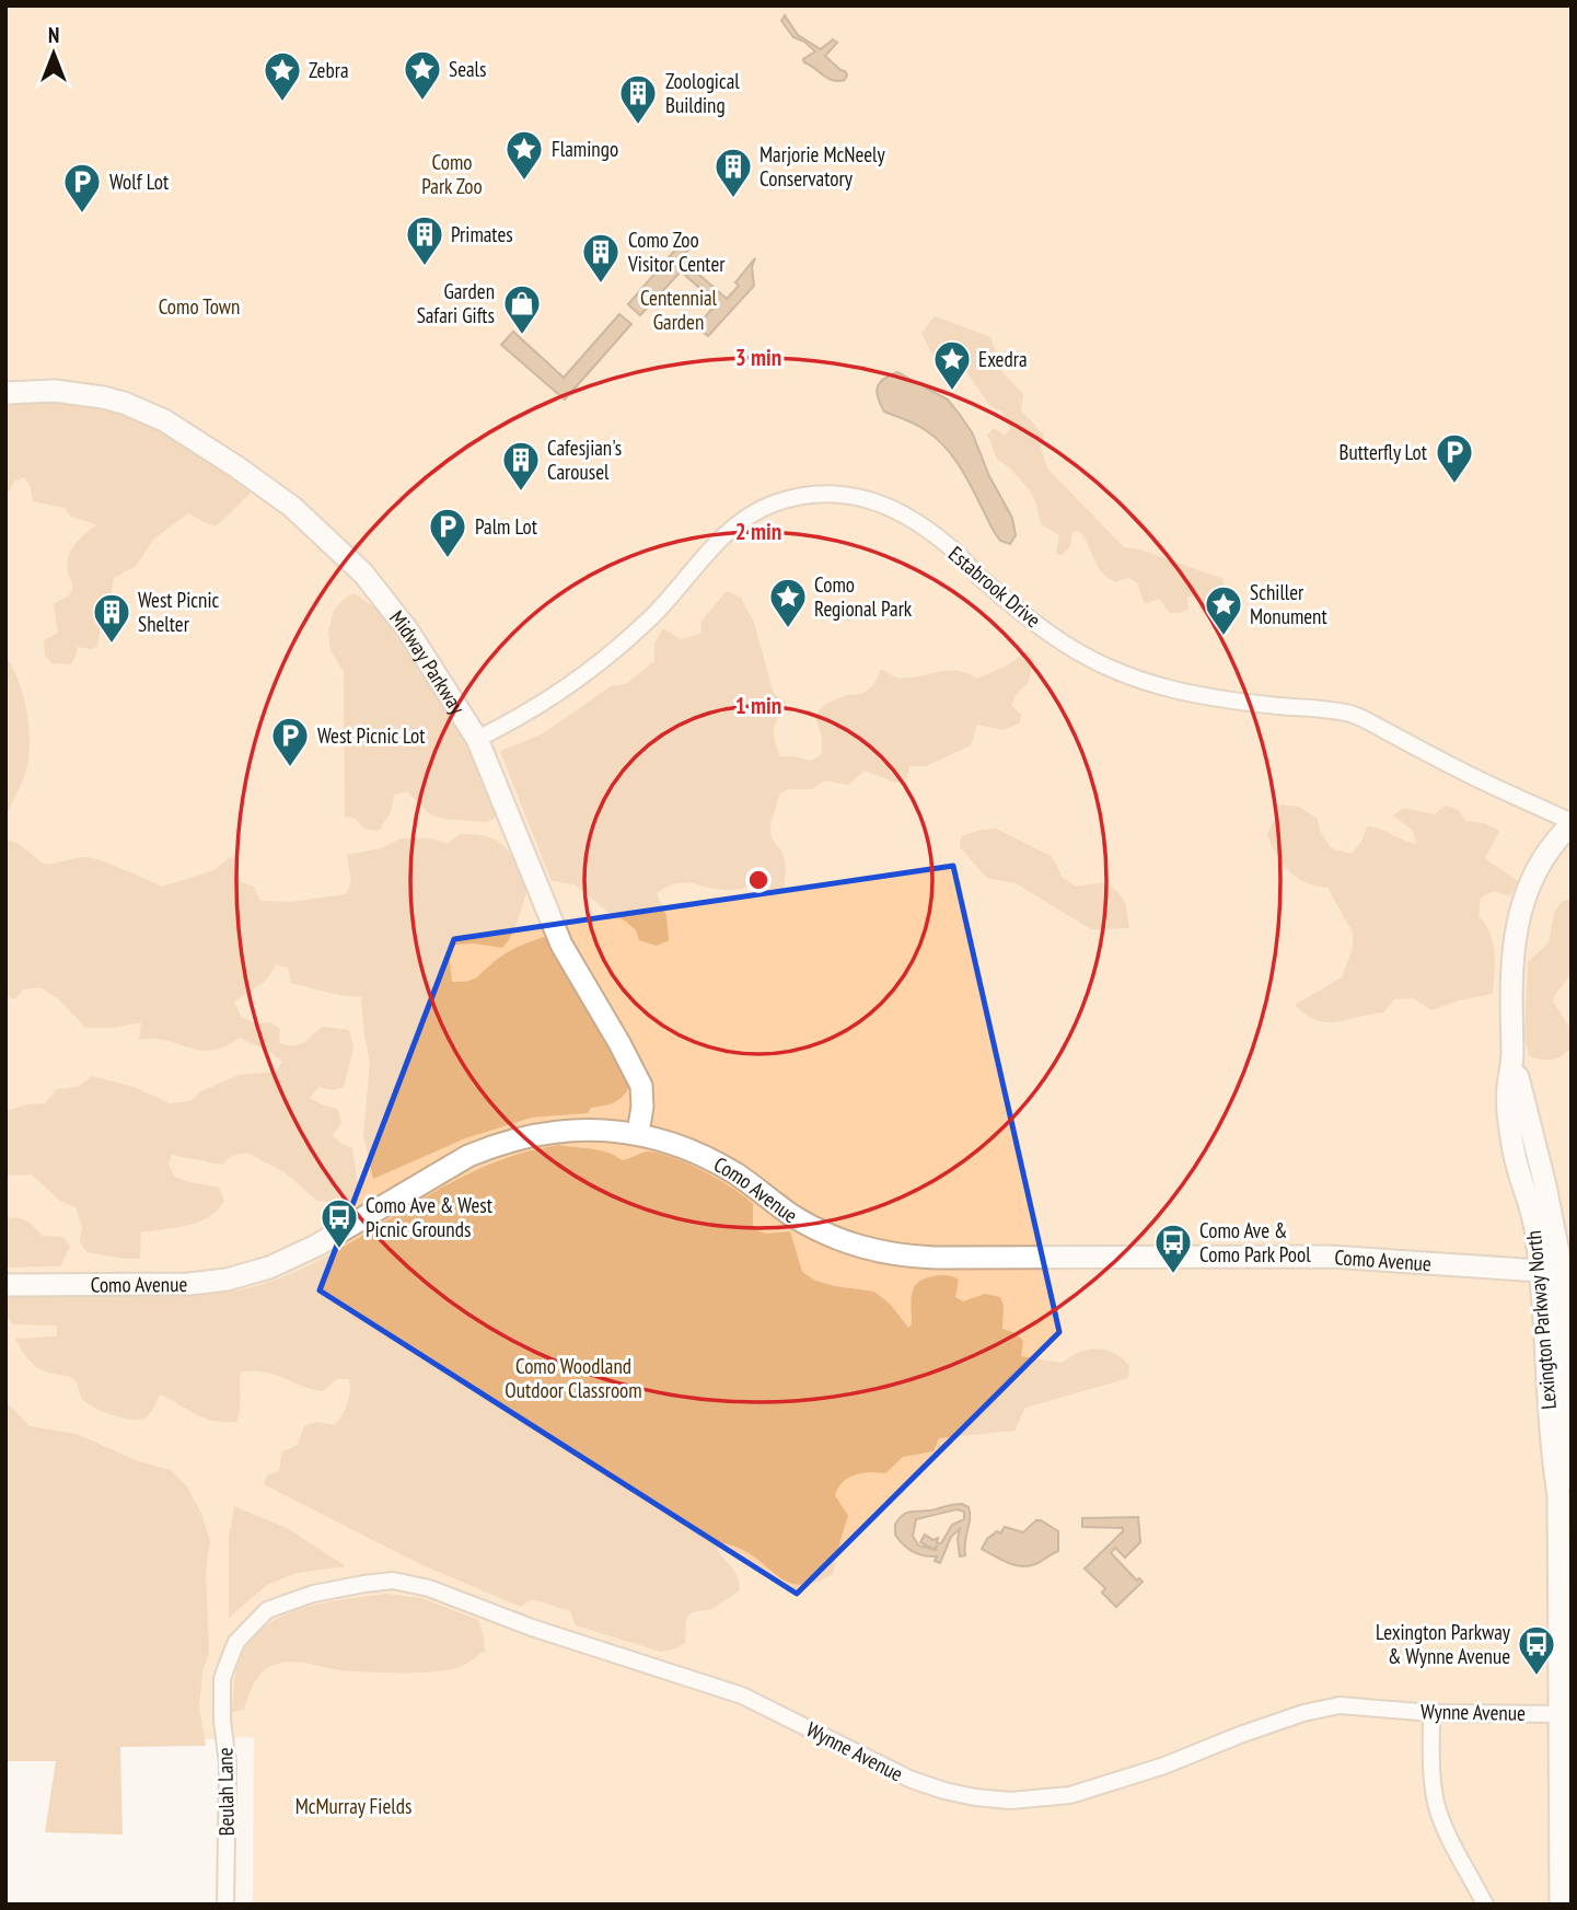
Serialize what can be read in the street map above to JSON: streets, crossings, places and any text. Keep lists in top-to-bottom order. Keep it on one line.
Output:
{"streets":{"main road":["Midway Parkway","Como Avenue","Lexington Parkway North"],"street":["Estabrook Drive","Wynne Avenue","Beulah Lane"]},"crossings":[["Estabrook Drive","Midway Parkway"],["Estabrook Drive","Lexington Parkway North"],["Midway Parkway","Como Avenue"],["Como Avenue","Lexington Parkway North"],["Lexington Parkway North","Wynne Avenue"],["Wynne Avenue","Beulah Lane"]],"parks":["Como Park Zoo","Centennial Garden","Como Town","Como Woodland Outdoor Classroom","McMurray Fields"],"places":{"place":["Seals","Zebra","Flamingo","Exedra","Como Regional Park","Schiller Monument"],"building":["Zoological Building","Marjorie McNeely Conservatory","Primates","Como Zoo Visitor Center","Cafesjian's Carousel","West Picnic Shelter"],"parking":["Wolf Lot","Butterfly Lot","Palm Lot","West Picnic Lot"],"shop":["Garden Safari Gifts"],"bus stop":["Como Ave & West Picnic Grounds","Como Ave & Como Park Pool","Lexington Parkway & Wynne Avenue"]},"north":"top","rings":["3 min","2 min","1 min"]}
